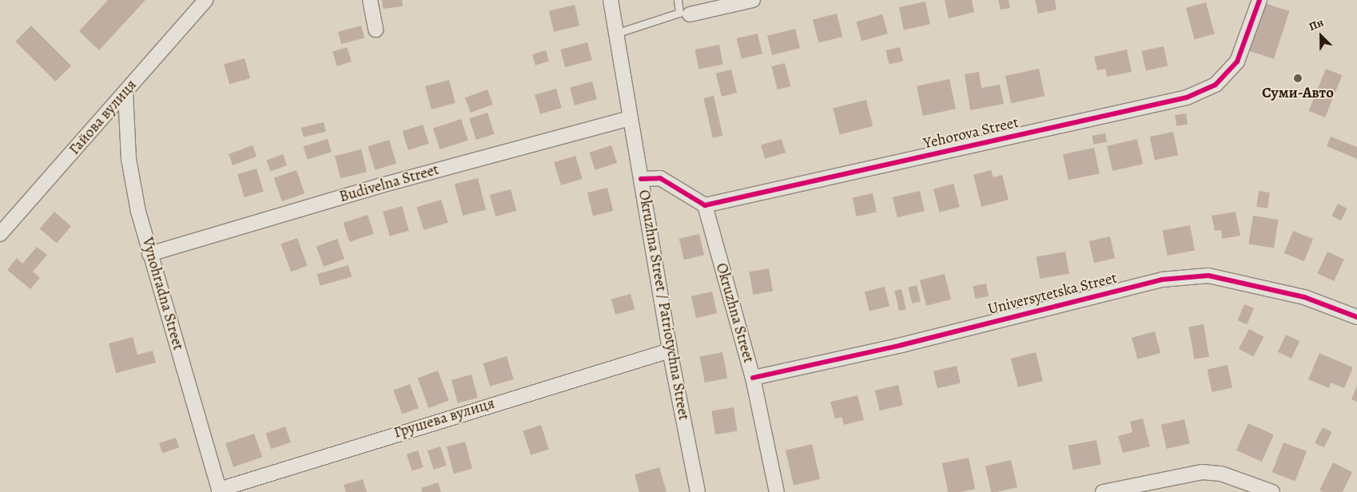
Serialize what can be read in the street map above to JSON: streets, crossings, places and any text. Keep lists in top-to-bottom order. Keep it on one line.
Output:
{"streets":{"street":["Гайова вулиця","Yehorova Street","Budivelna Street","Vynohradna Street","Universytetska Street","Okruzhna Street / Patriotychna Street","Okruzhna Street","Грушева вулиця"]},"crossings":[["Гайова вулиця","Vynohradna Street"],["Yehorova Street","Okruzhna Street"],["Budivelna Street","Vynohradna Street"],["Budivelna Street","Okruzhna Street / Patriotychna Street"],["Vynohradna Street","Грушева вулиця"],["Universytetska Street","Okruzhna Street"],["Okruzhna Street / Patriotychna Street","Грушева вулиця"]],"places":["Суми-Авто"],"north":"top left"}
